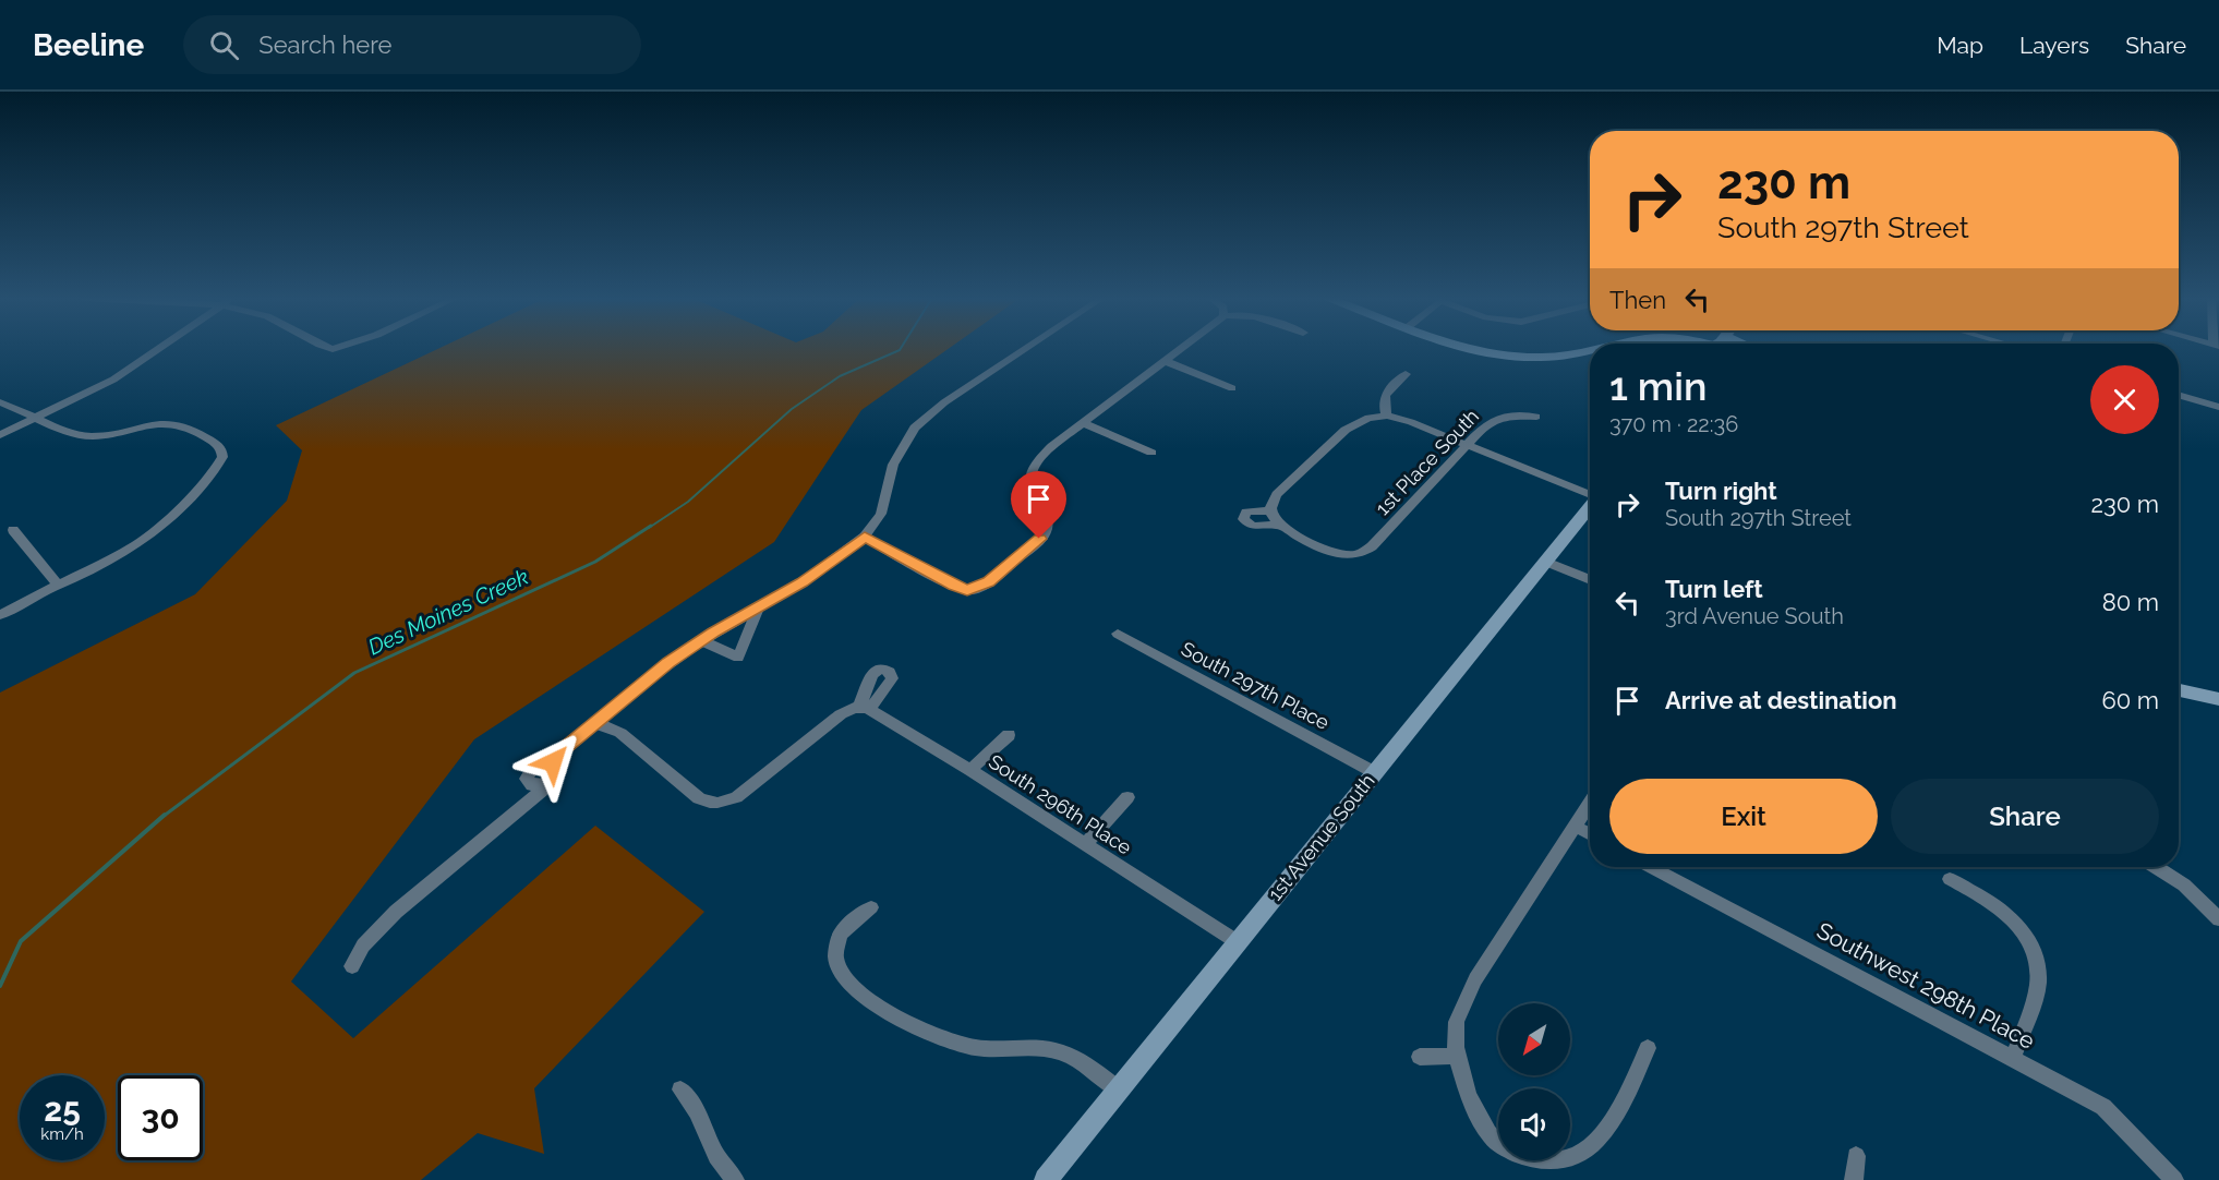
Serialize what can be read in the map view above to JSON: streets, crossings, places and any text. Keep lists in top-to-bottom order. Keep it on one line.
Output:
{"streets":{"street":["1st Place South","South 297th Place","South 296th Place","1st Avenue South","Southwest 298th Place"]},"crossings":[["South 297th Place","1st Avenue South"],["South 296th Place","1st Avenue South"]],"water":["Des Moines Creek"],"north":"bottom left","page":{"header":"Beeline","search":"Search here","nav":["Map","Layers","Share"],"turn":["230 m","South 297th Street"],"then":"Then","heading":["1 min","370 m · 22:36"],"list":[{"name":"Turn right","note":"South 297th Street","value":"230 m"},{"name":"Turn left","note":"3rd Avenue South","value":"80 m"},{"name":"Arrive at destination","value":"60 m"}],"buttons":["Exit","Share"],"speed":"25 km/h","limit":"30"}}
